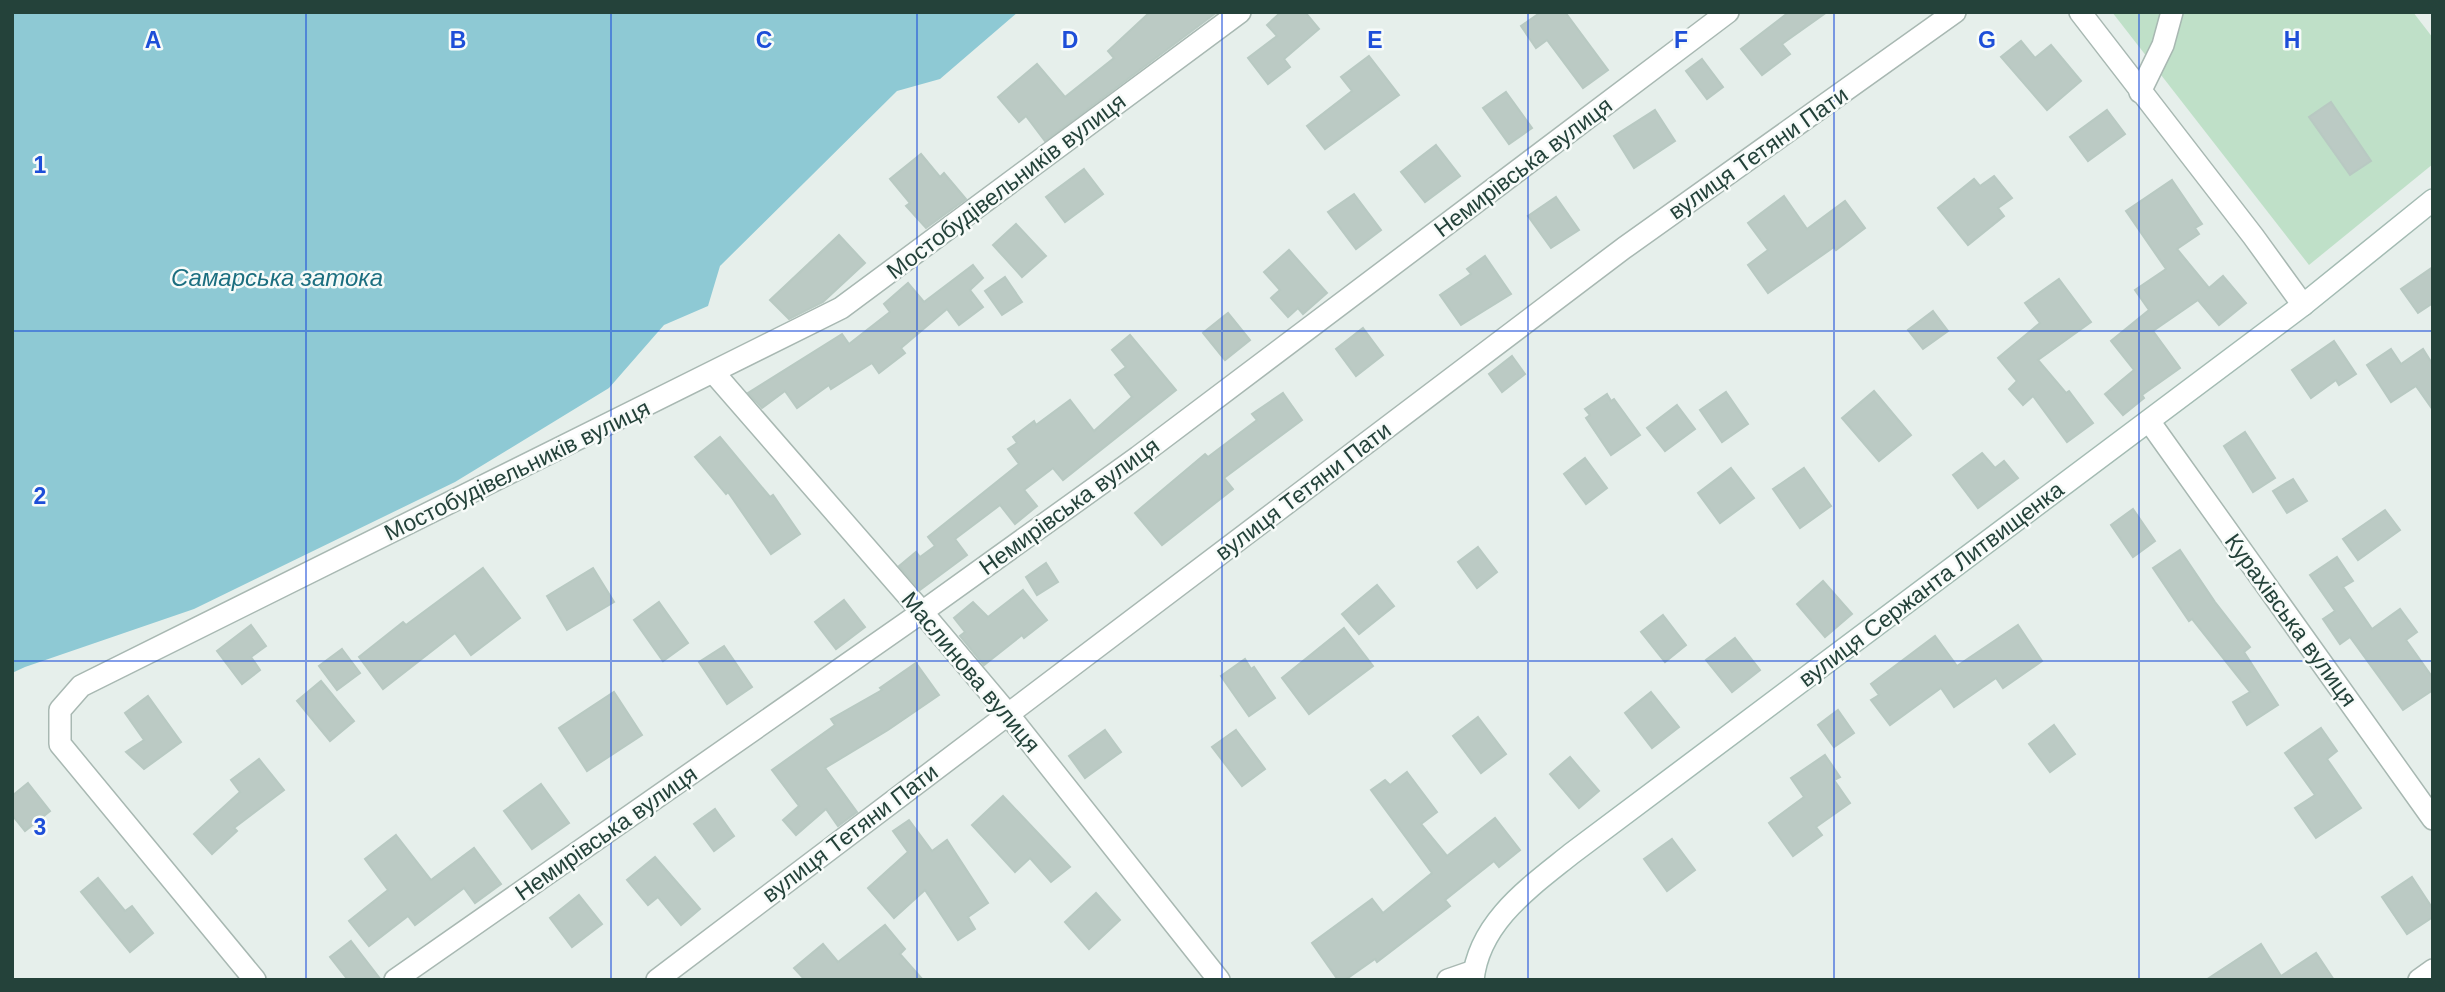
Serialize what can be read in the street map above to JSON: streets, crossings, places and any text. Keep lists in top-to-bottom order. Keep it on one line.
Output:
{"streets":{"street":["вулиця Тетяни Пати","Немирівська вулиця","Мостобудівельників вулиця","вулиця Сержанта Литвищенка","Курахівська вулиця","Маслинова вулиця"]},"crossings":[["вулиця Тетяни Пати","Маслинова вулиця"],["Немирівська вулиця","Маслинова вулиця"],["Мостобудівельників вулиця","Маслинова вулиця"],["вулиця Сержанта Литвищенка","Курахівська вулиця"]],"water":["Самарська затока"],"grid":{"columns":["A","B","C","D","E","F","G","H"],"rows":["1","2","3"]}}
